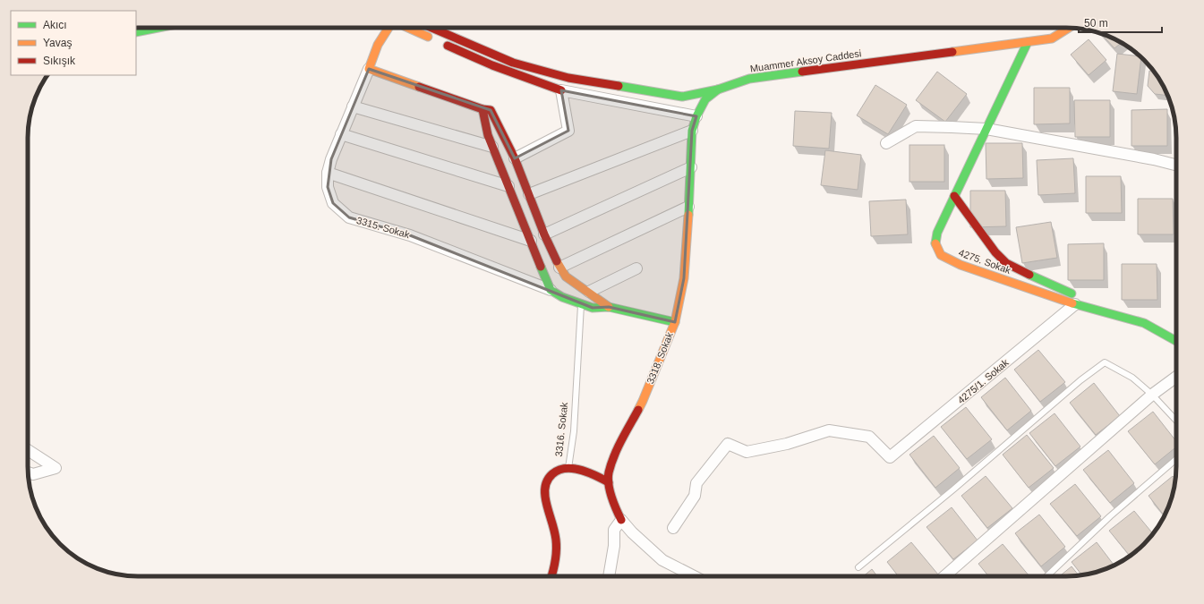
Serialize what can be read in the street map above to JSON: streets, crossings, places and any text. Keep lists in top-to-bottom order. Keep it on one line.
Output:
{"streets":{"street":["Muammer Aksoy Caddesi","3315. Sokak","4275. Sokak","3318. Sokak","4275/1. Sokak","3316. Sokak"]},"crossings":[["Muammer Aksoy Caddesi","4275. Sokak"],["Muammer Aksoy Caddesi","3318. Sokak"],["4275. Sokak","4275/1. Sokak"]],"legend":["Akıcı","Yavaş","Sıkışık"],"scale_bar":"50 m"}
